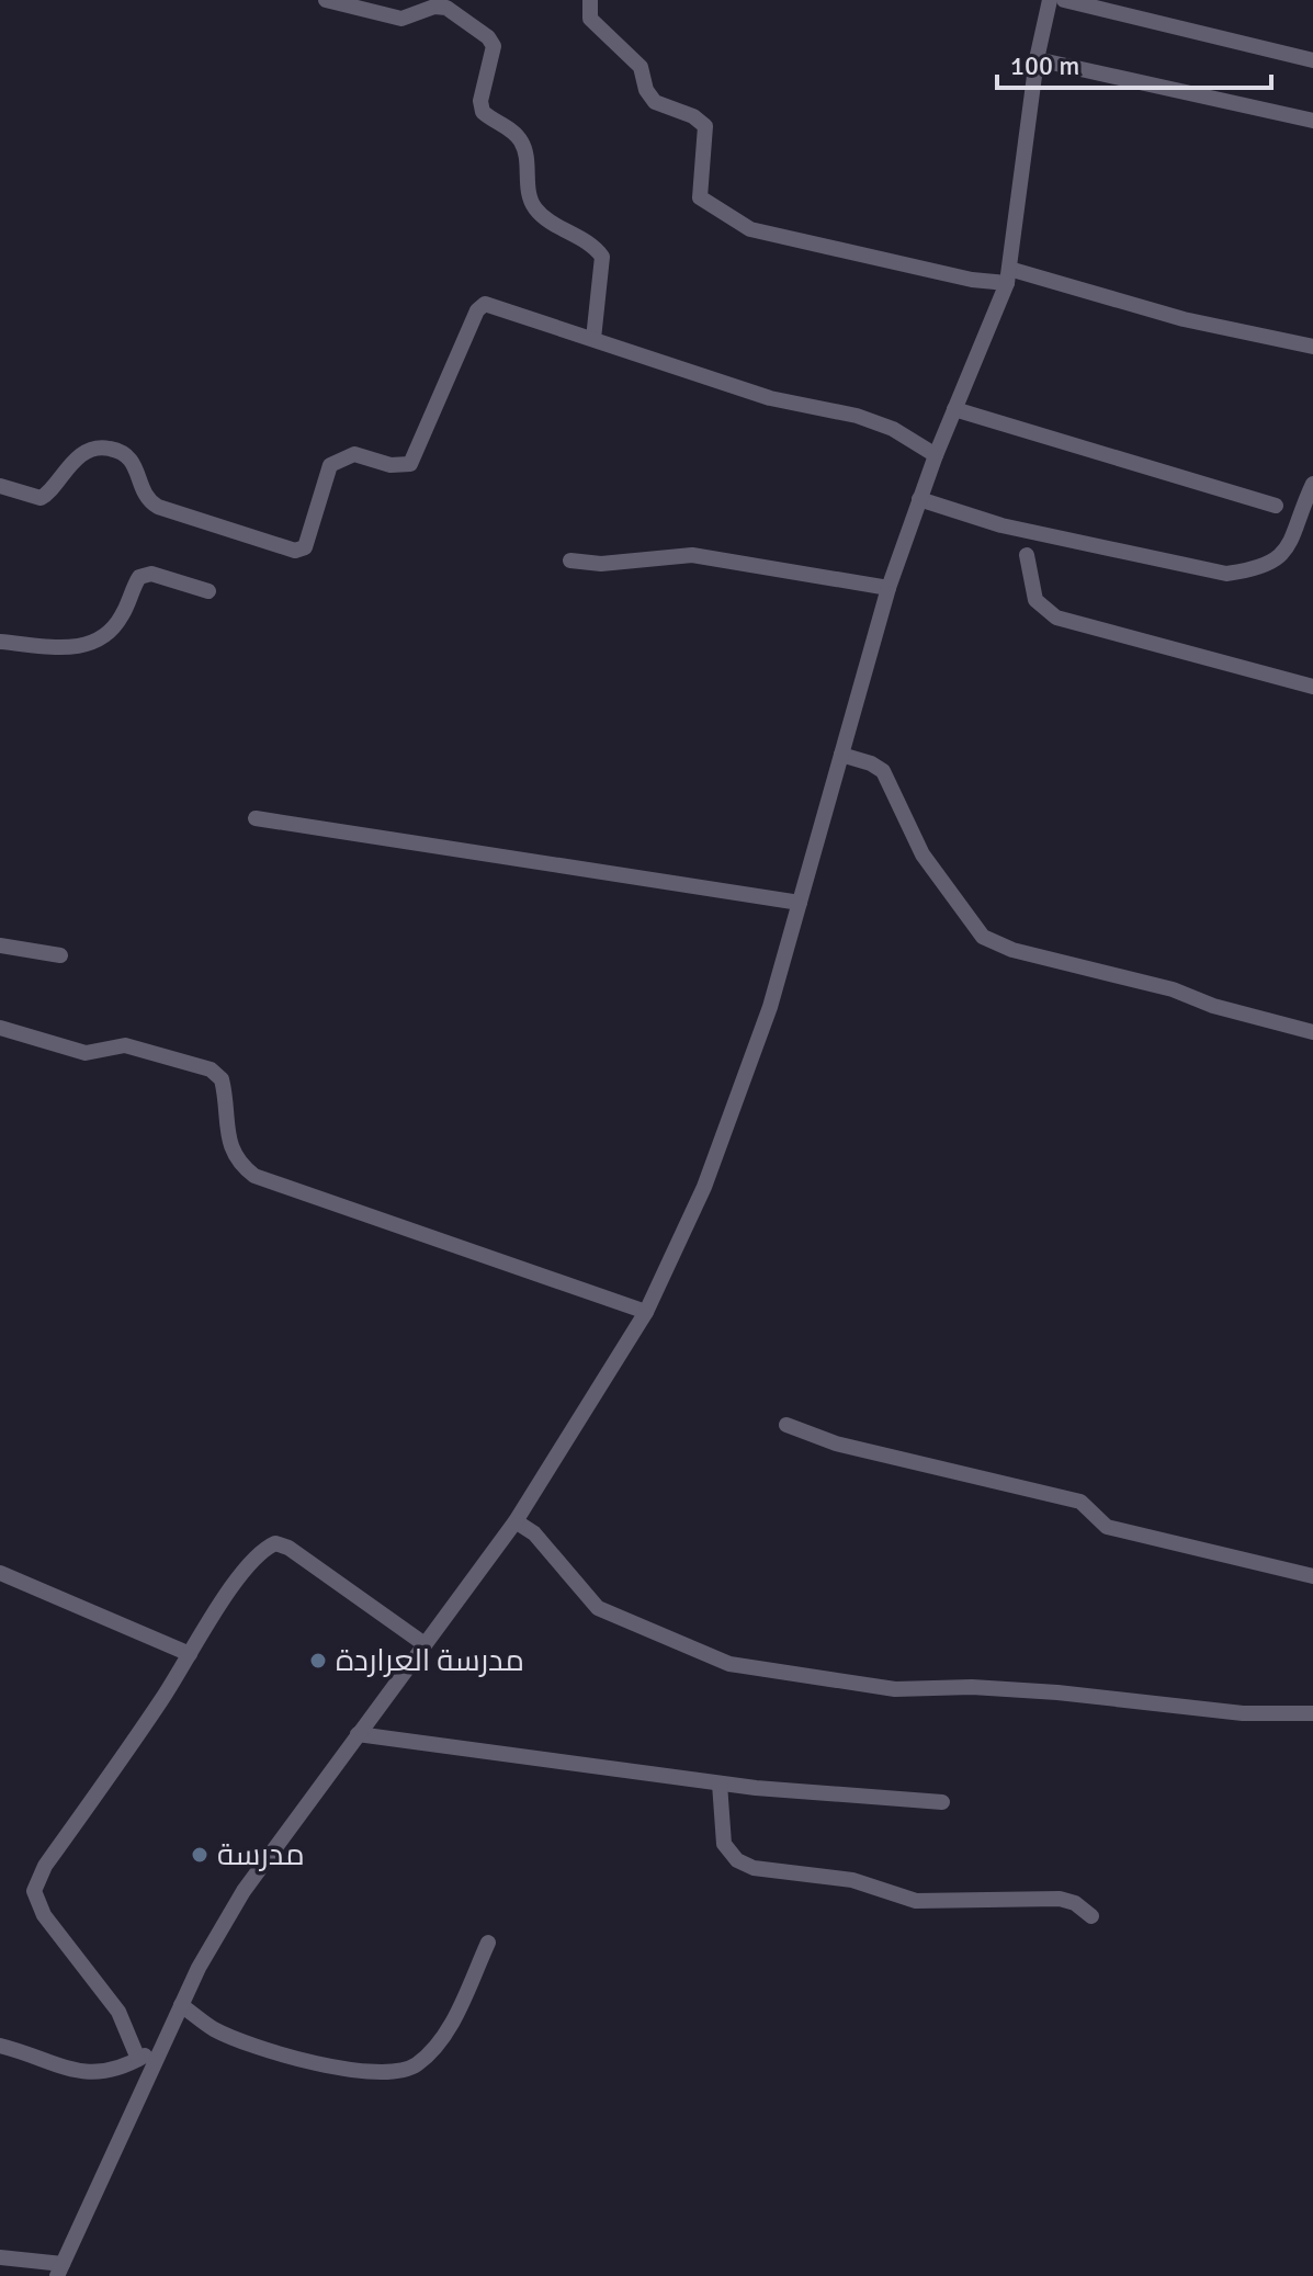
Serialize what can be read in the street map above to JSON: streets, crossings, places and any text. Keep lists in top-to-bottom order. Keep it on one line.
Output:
{"places":["مدرسة العراردة","مدرسة"],"scale_bar":"100 m"}
